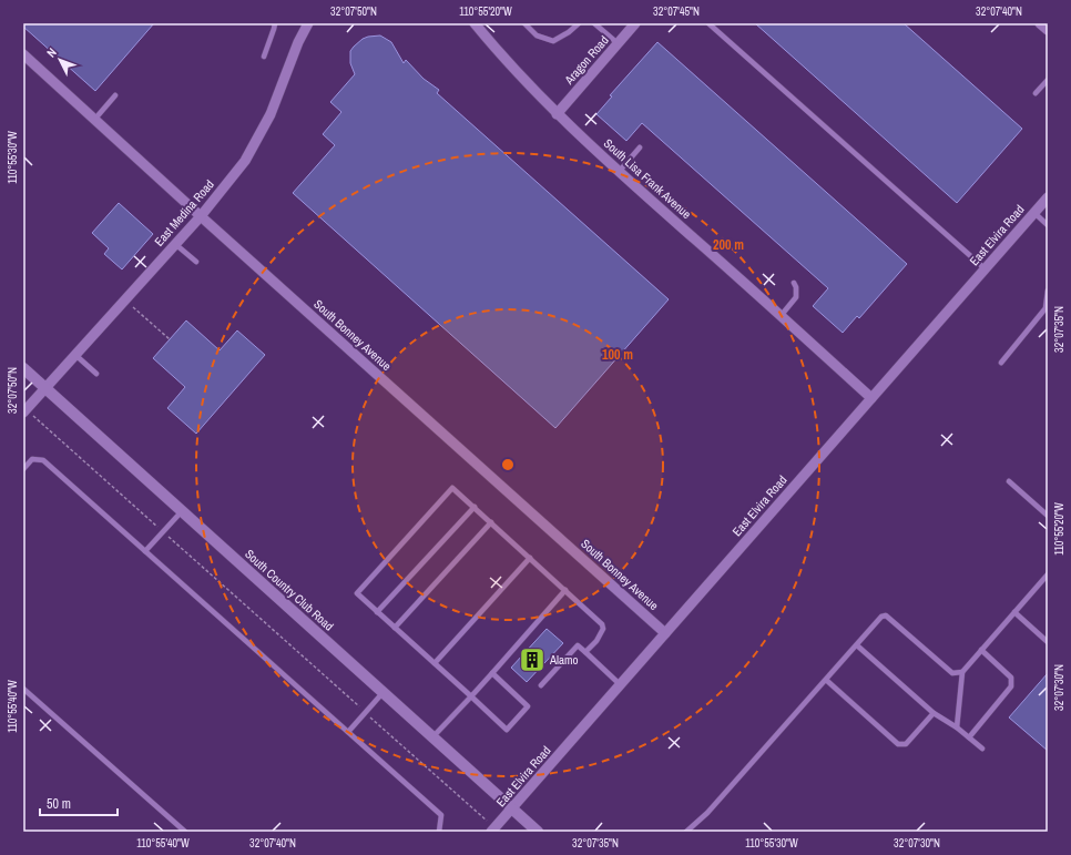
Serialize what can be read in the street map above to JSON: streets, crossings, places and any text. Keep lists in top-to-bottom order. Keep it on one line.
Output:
{"streets":{"street":["Aragon Road","South Lisa Frank Avenue","East Medina Road","East Elvira Road","South Bonney Avenue","South Country Club Road"]},"crossings":[["Aragon Road","South Lisa Frank Avenue"],["South Lisa Frank Avenue","East Elvira Road"],["East Medina Road","South Bonney Avenue"],["East Medina Road","South Country Club Road"],["East Elvira Road","South Bonney Avenue"],["East Elvira Road","South Country Club Road"]],"places":{"building":["Alamo"]},"scale_bar":"50 m","north":"top left","coordinates":["32°07'50\"N","110°55'20\"W","32°07'45\"N","32°07'40\"N","110°55'30\"W","32°07'35\"N","32°07'30\"N","110°55'40\"W"],"rings":["200 m","100 m"]}
